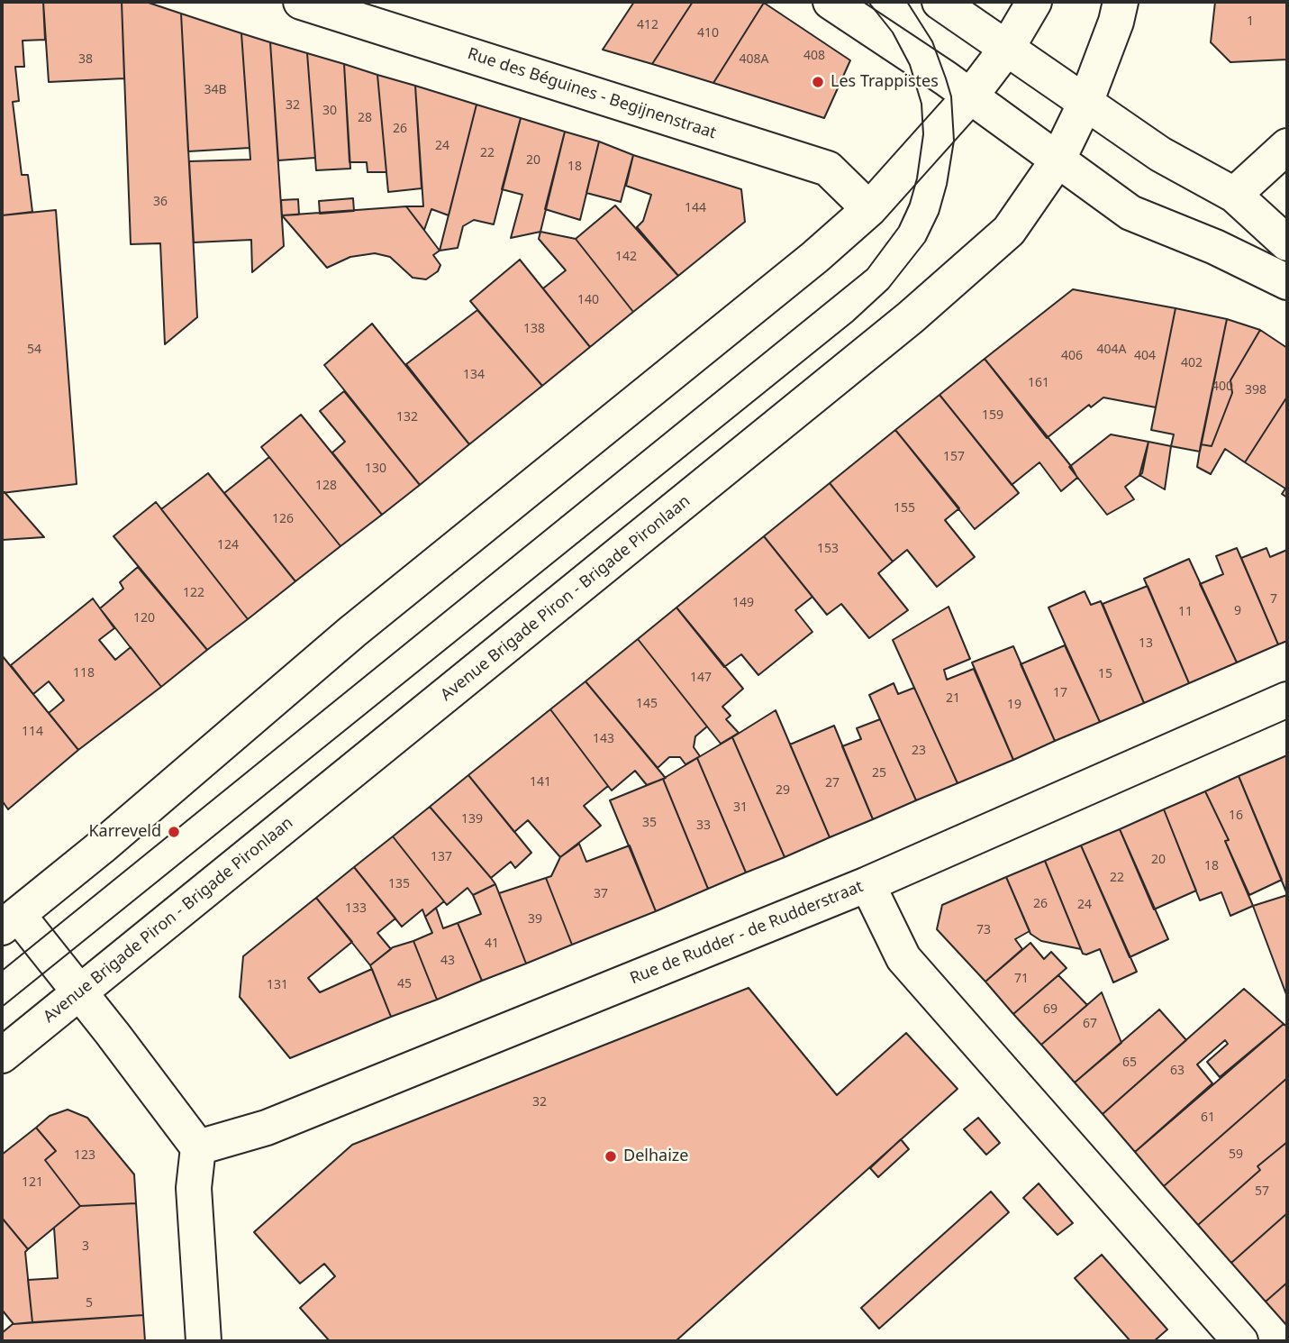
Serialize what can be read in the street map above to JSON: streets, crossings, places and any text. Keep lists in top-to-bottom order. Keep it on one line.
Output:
{"streets":{"street":["Rue des Béguines - Begijnenstraat","Avenue Brigade Piron - Brigade Pironlaan","Rue de Rudder - de Rudderstraat"]},"places":["Les Trappistes","Karreveld","Delhaize"],"house_numbers":["1","412","410","408","38","408A","34B","32","30","28","26","24","22","20","18","36","144","142","140","138","54","404A","406","404","402","134","161","400","398","159","132","157","130","128","155","126","124","153","122","7","149","9","11","120","13","118","15","147","17","21","145","19","114","143","23","25","141","27","29","31","16","139","35","33","137","20","18","22","135","37","26","24","133","39","73","41","43","71","45","131","69","67","65","63","32","61","59","123","121","57","3","5"]}
